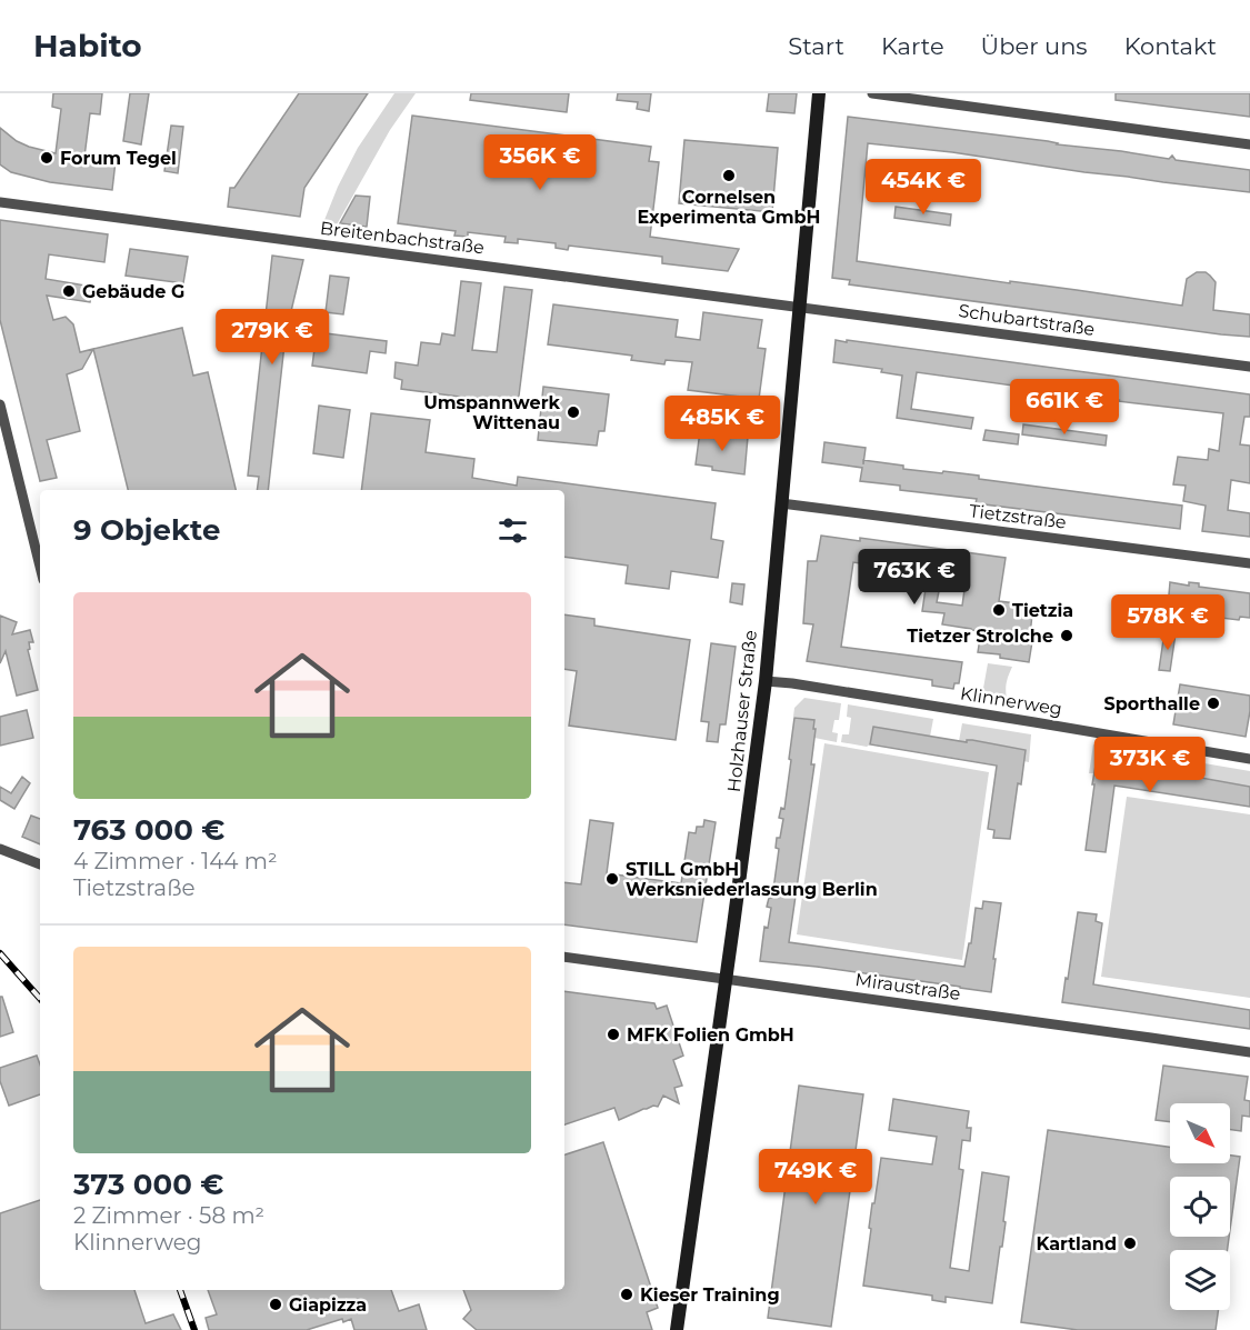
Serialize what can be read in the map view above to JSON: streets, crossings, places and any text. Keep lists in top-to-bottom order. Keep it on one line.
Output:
{"streets":{"main road":["Holzhauser Straße"],"street":["Breitenbachstraße","Schubartstraße","Tietzstraße","Klinnerweg","Miraustraße"]},"crossings":[["Breitenbachstraße","Schubartstraße"],["Breitenbachstraße","Holzhauser Straße"],["Schubartstraße","Holzhauser Straße"],["Tietzstraße","Holzhauser Straße"],["Klinnerweg","Holzhauser Straße"],["Holzhauser Straße","Miraustraße"]],"places":["Forum Tegel","Cornelsen Experimenta GmbH","Gebäude G","Umspannwerk Wittenau","Tietzia","Tietzer Strolche","Sporthalle","STILL GmbH Werksniederlassung Berlin","MFK Folien GmbH","Kartland","Kieser Training","Giapizza"],"north":"bottom right","page":{"header":"Habito","nav":["Start","Karte","Über uns","Kontakt"],"price":["356K €","454K €","279K €","661K €","485K €","763K €","578K €","373K €","749K €"],"heading":"9 Objekte","list":[{"name":"763 000 €","note":"4 Zimmer · 144 m² · Tietzstraße"},{"name":"373 000 €","note":"2 Zimmer · 58 m² · Klinnerweg"}]}}
